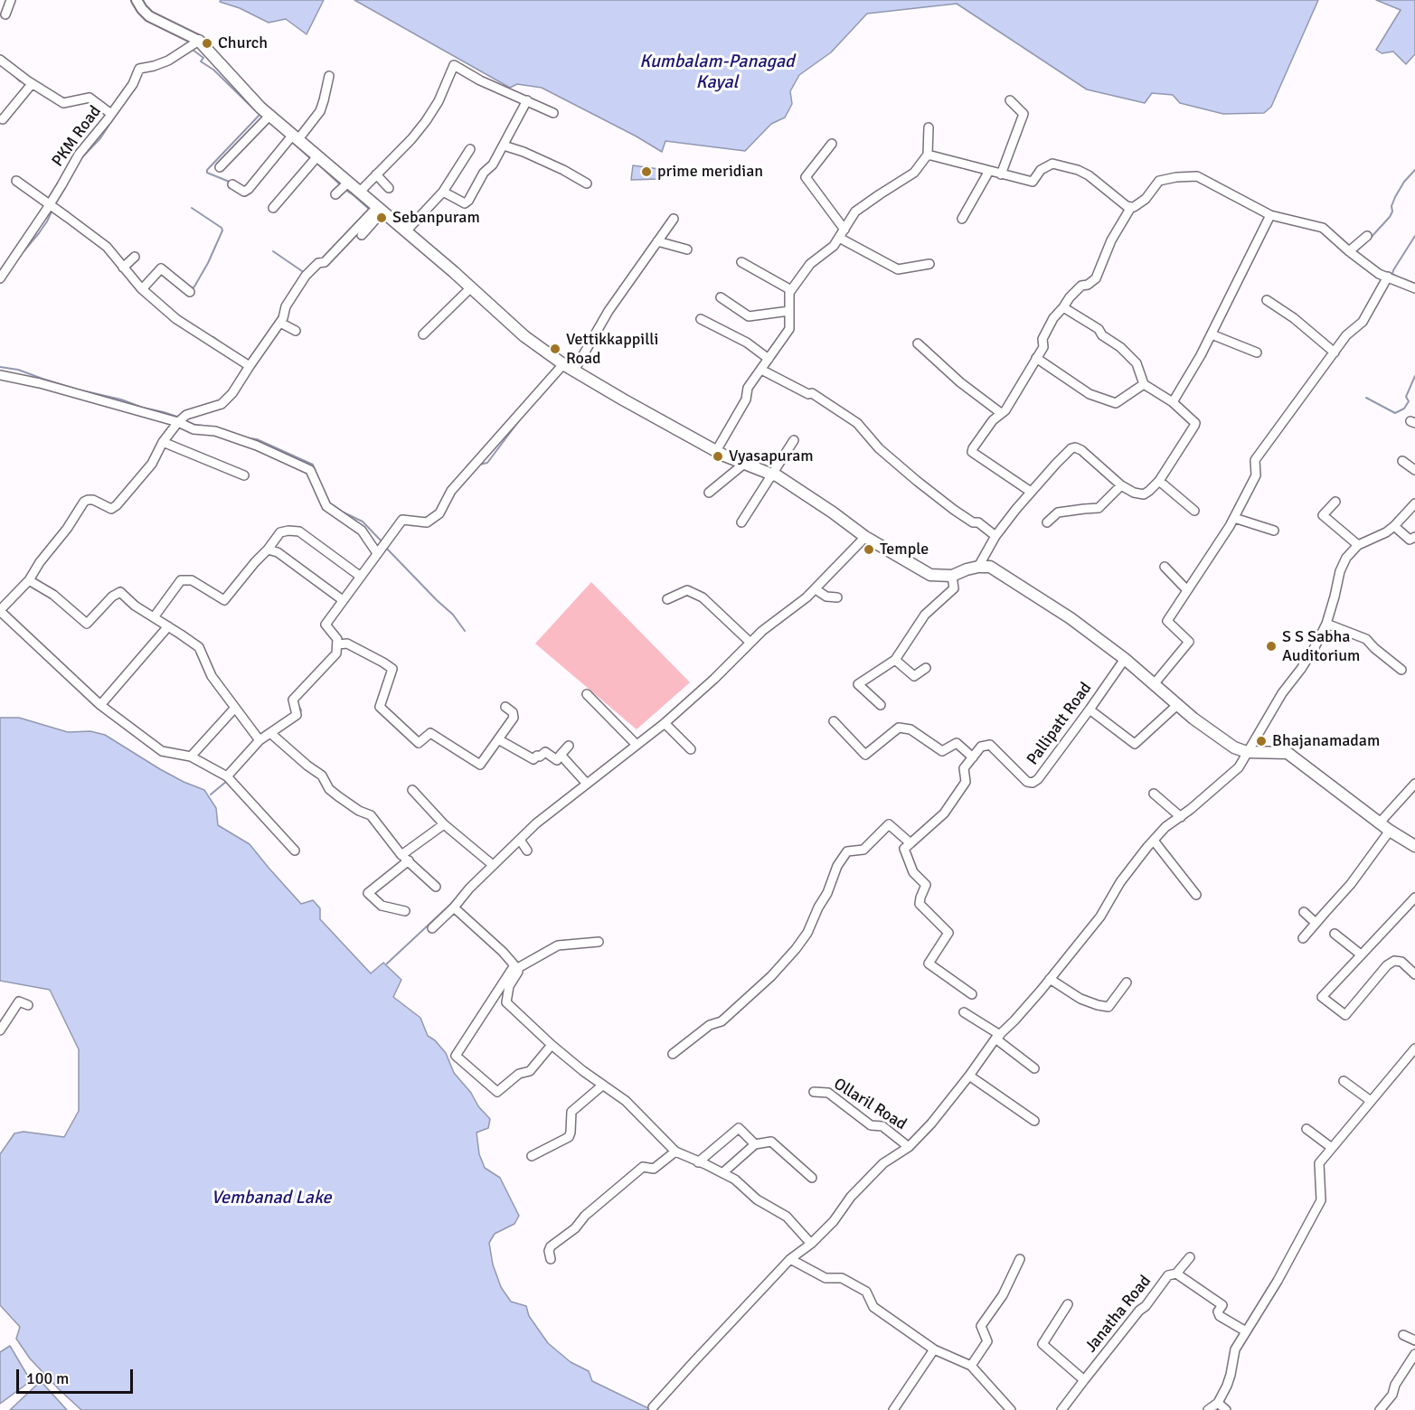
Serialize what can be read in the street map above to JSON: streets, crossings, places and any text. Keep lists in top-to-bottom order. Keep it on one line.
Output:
{"streets":{"street":["PKM Road","Pallipatt Road","Ollaril Road","Janatha Road"]},"water":["Kumbalam-Panagad Kayal","Vembanad Lake"],"places":["Church","prime meridian","Sebanpuram","Vettikkappilli Road","Vyasapuram","Temple","S S Sabha Auditorium","Bhajanamadam"],"scale_bar":"100 m"}
